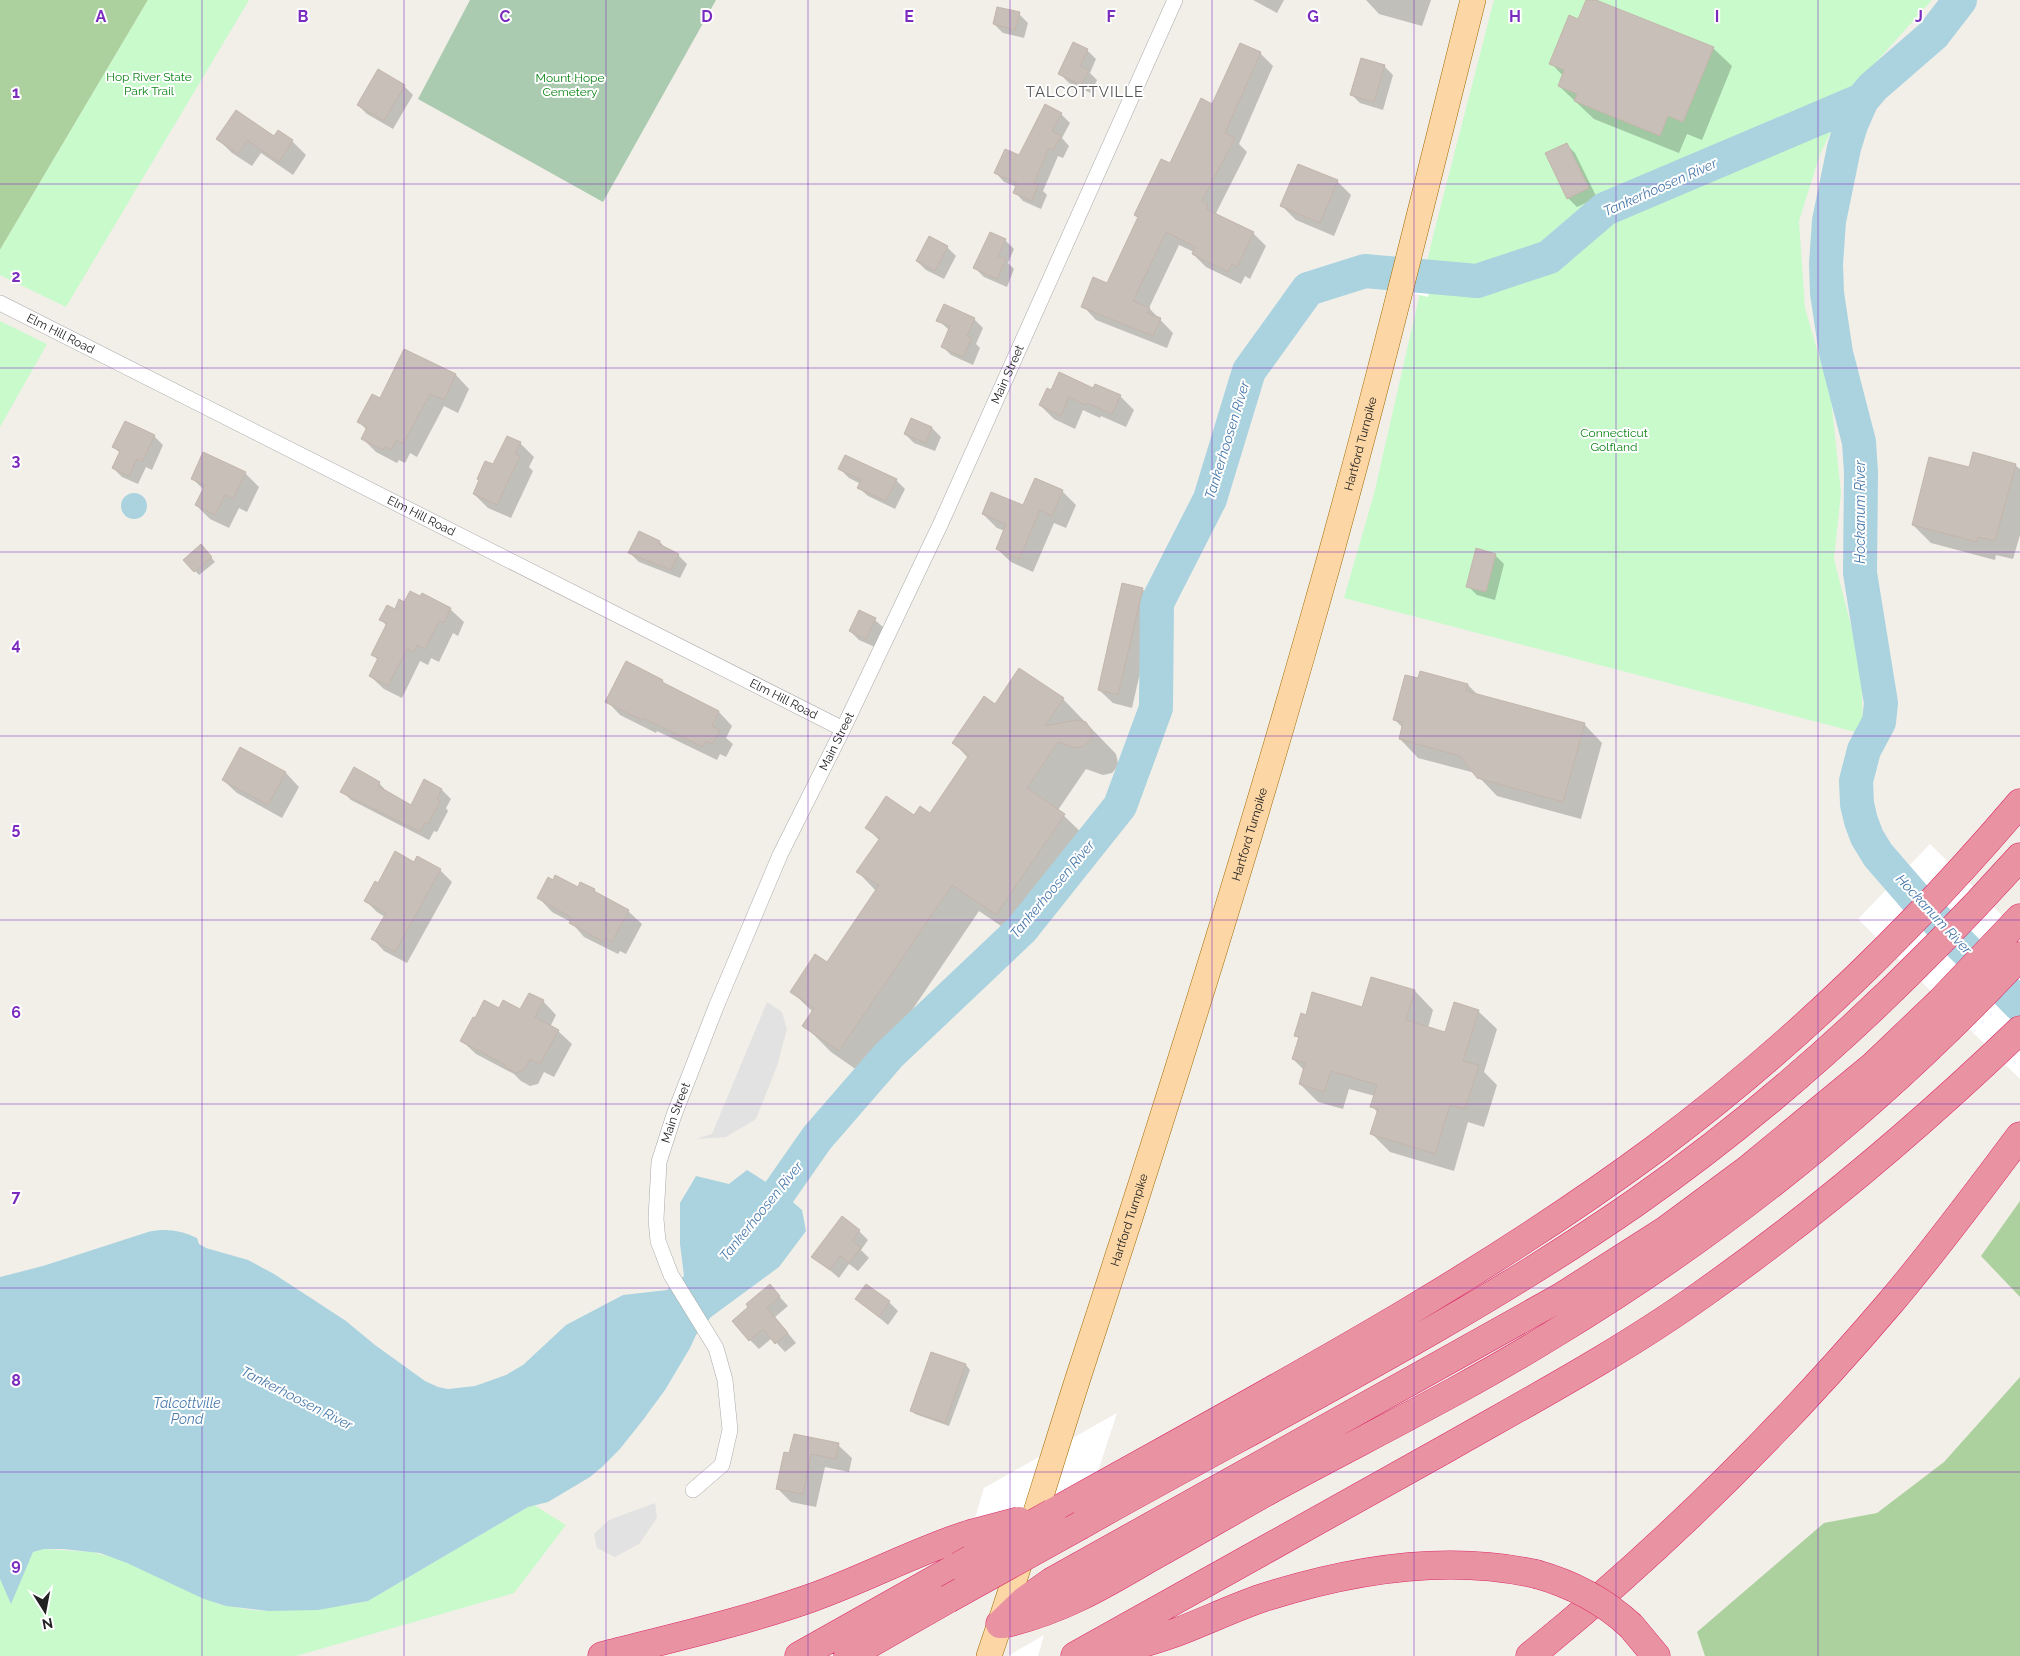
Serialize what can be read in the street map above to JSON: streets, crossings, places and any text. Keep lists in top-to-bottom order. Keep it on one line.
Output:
{"streets":{"main road":["Hartford Turnpike"],"street":["Elm Hill Road","Main Street"]},"crossings":[["Elm Hill Road","Main Street"]],"districts":["TALCOTTVILLE"],"water":["Tankerhoosen River","Hockanum River","Talcottville Pond"],"parks":["Hop River State Park Trail","Mount Hope Cemetery","Connecticut Golfland"],"north":"bottom","grid":{"columns":["A","B","C","D","E","F","G","H","I","J"],"rows":["1","2","3","4","5","6","7","8","9"]}}
